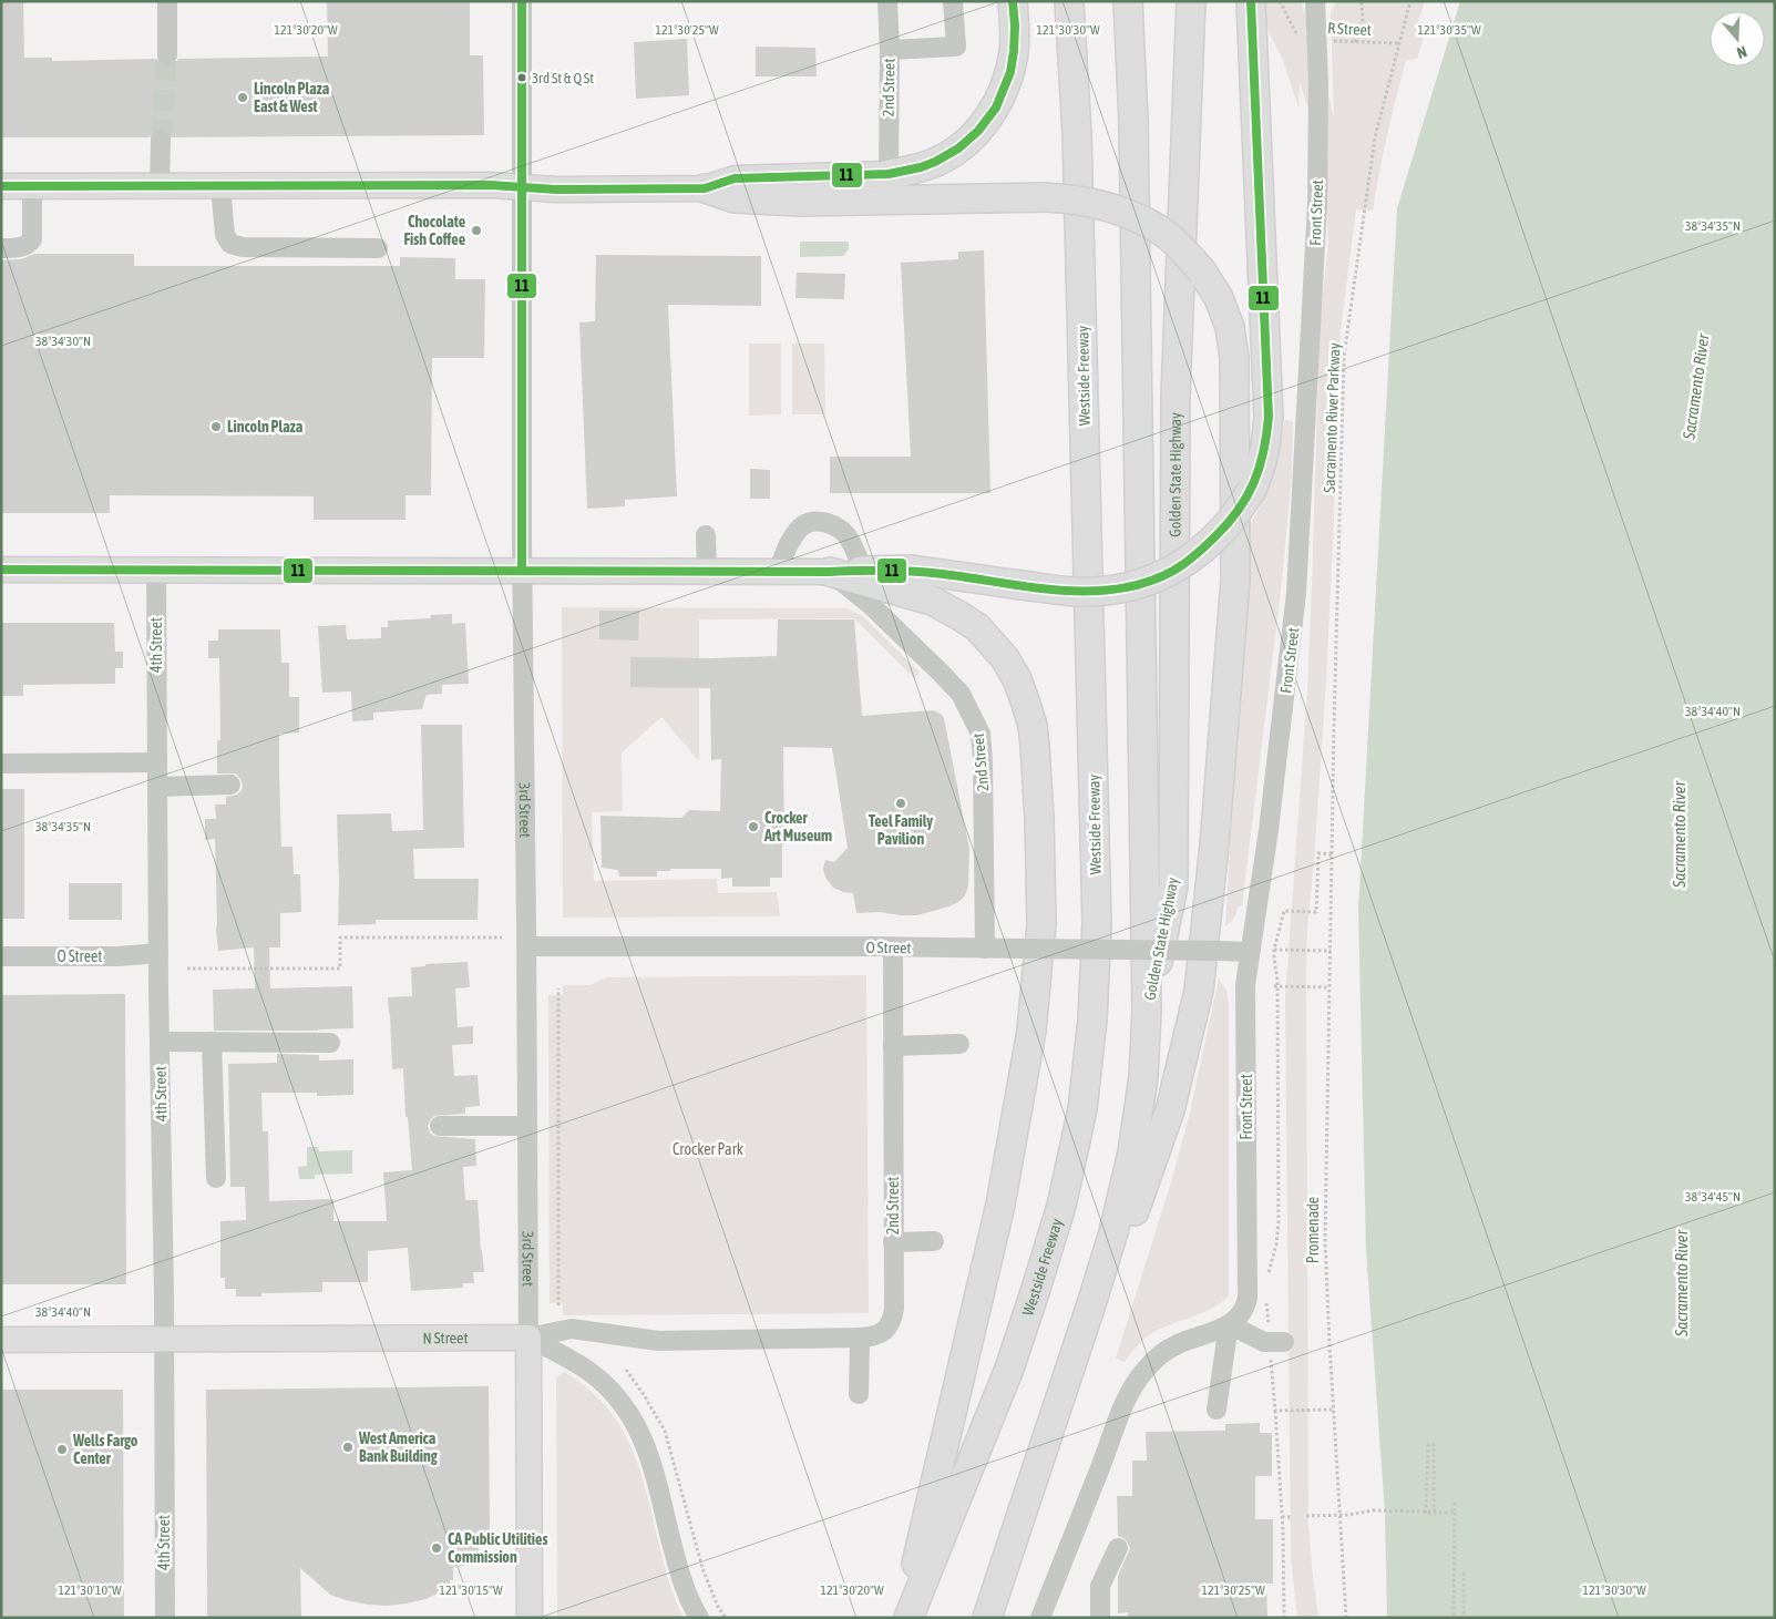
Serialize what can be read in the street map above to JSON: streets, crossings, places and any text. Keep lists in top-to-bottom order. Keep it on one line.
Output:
{"streets":{"highway":["Westside Freeway","Golden State Highway"],"main road":["3rd Street","N Street"],"street":["2nd Street","Front Street","4th Street","O Street"],"path":["R Street","Sacramento River Parkway","Promenade"]},"crossings":[["R Street","Front Street"],["R Street","Sacramento River Parkway"],["2nd Street","O Street"],["2nd Street","N Street"],["Front Street","O Street"],["Sacramento River Parkway","Promenade"],["4th Street","O Street"],["4th Street","N Street"],["3rd Street","O Street"],["3rd Street","N Street"]],"water":["Sacramento River"],"parks":["Crocker Park"],"places":["3rd St & Q St","Lincoln Plaza East & West","Chocolate Fish Coffee","Lincoln Plaza","Teel Family Pavilion","Crocker Art Museum","West America Bank Building","Wells Fargo Center","CA Public Utilities Commission"],"lines":["transit line 11"],"north":"bottom","coordinates":["121°30'20\"W","121°30'25\"W","121°30'30\"W","121°30'35\"W","38°34'35\"N","38°34'30\"N","38°34'40\"N","38°34'45\"N","121°30'10\"W","121°30'15\"W"]}
